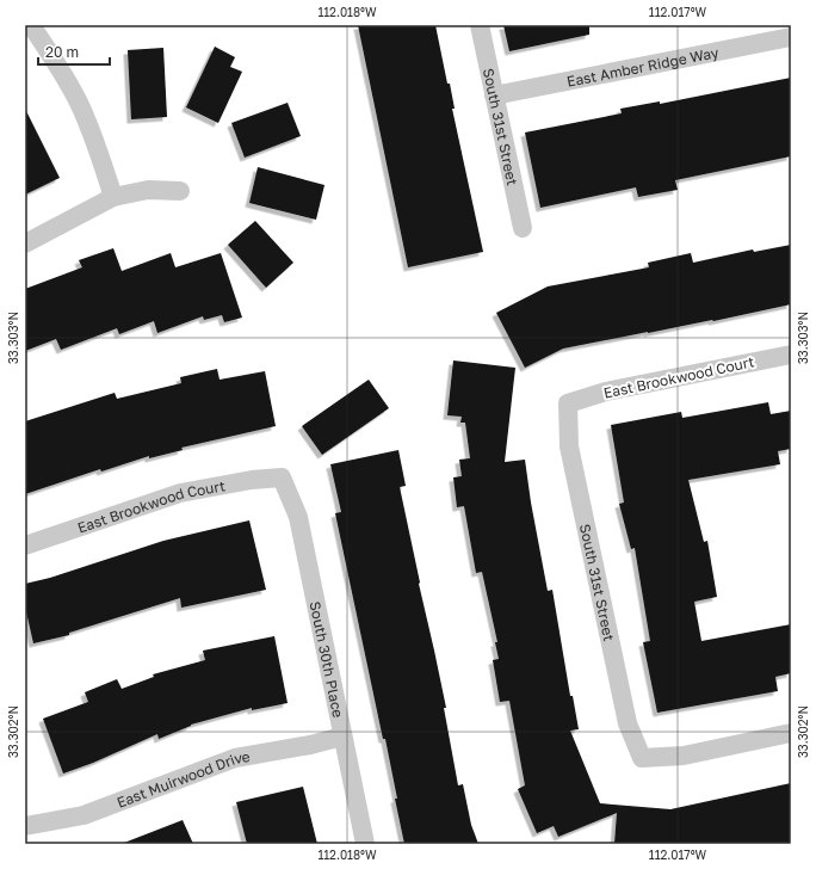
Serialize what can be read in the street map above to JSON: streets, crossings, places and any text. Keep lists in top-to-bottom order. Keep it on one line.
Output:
{"streets":{"street":["East Amber Ridge Way","South 31st Street","East Brookwood Court","South 30th Place","East Muirwood Drive"]},"crossings":[["East Amber Ridge Way","South 31st Street"],["South 31st Street","East Brookwood Court"],["East Brookwood Court","South 30th Place"],["South 30th Place","East Muirwood Drive"]],"scale_bar":"20 m","coordinates":["112.018°W","112.017°W","33.303°N","33.302°N"]}
